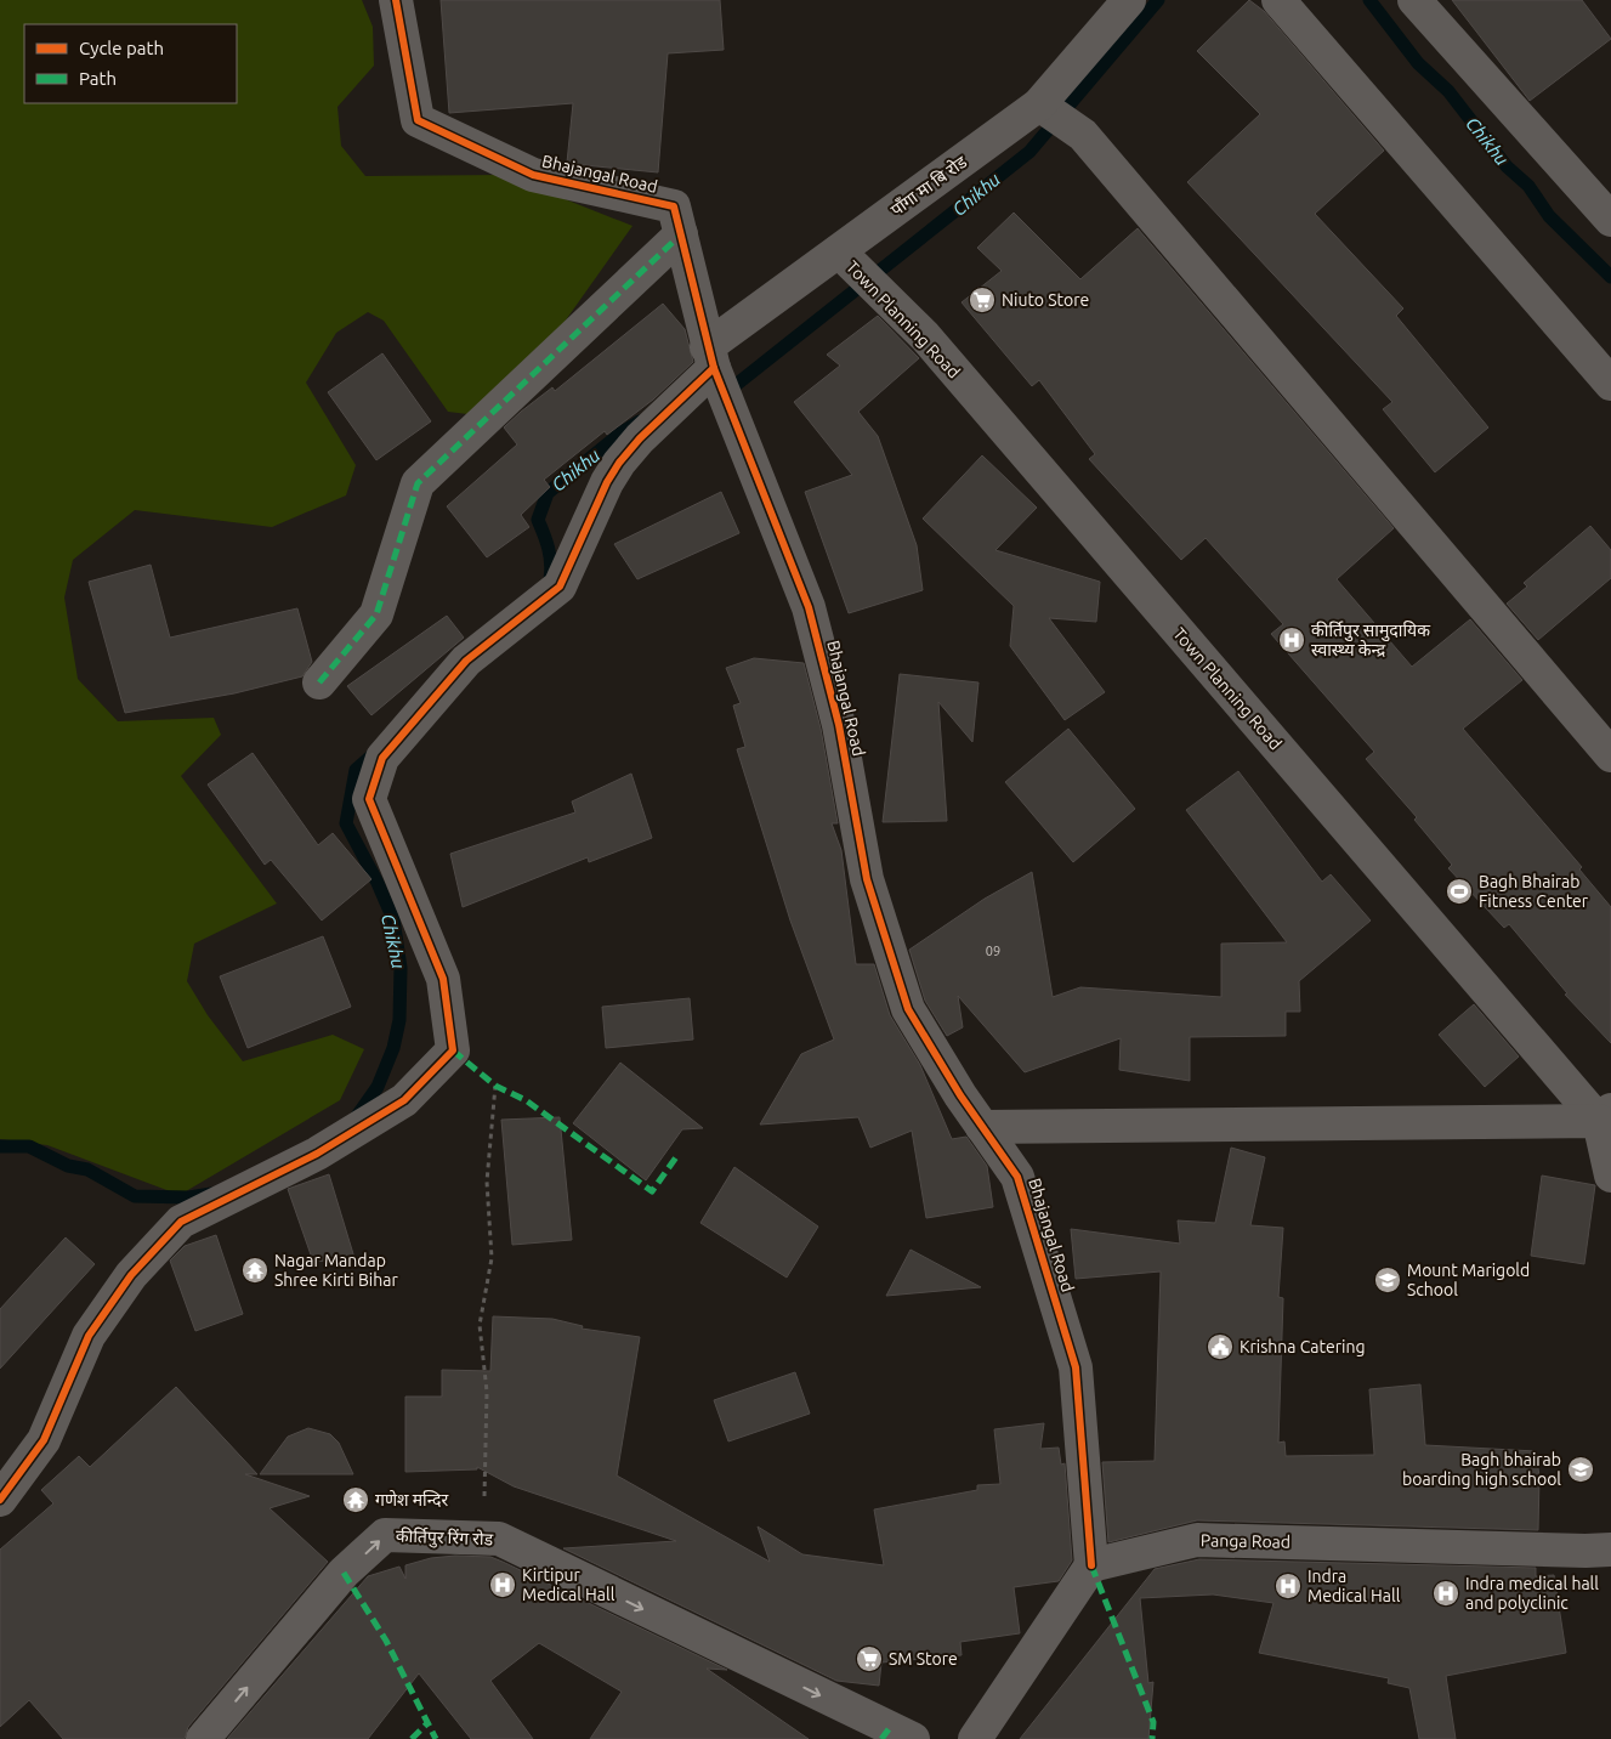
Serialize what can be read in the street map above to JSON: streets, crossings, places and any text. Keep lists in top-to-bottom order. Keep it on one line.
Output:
{"streets":{"street":["Bhajangal Road","पाँगा मा बि रोड","Town Planning Road","कीर्तिपुर रिंग रोड","Panga Road"]},"crossings":[["Bhajangal Road","पाँगा मा बि रोड"],["Bhajangal Road","Panga Road"],["पाँगा मा बि रोड","Town Planning Road"]],"one_way":["कीर्तिपुर रिंग रोड"],"water":["Chikhu"],"places":{"supermarket":["Niuto Store","SM Store"],"hospital":["कीर्तिपुर सामुदायिक स्वास्थ्य केन्द्र","Kirtipur Medical Hall","Indra Medical Hall","Indra medical hall and polyclinic"],"sports":["Bagh Bhairab Fitness Center"],"temple":["Nagar Mandap Shree Kirti Bihar","गणेश मन्दिर"],"school or university":["Mount Marigold School","Bagh bhairab boarding high school"],"public building":["Krishna Catering"]},"house_numbers":["09"],"legend":["Cycle path","Path"]}
